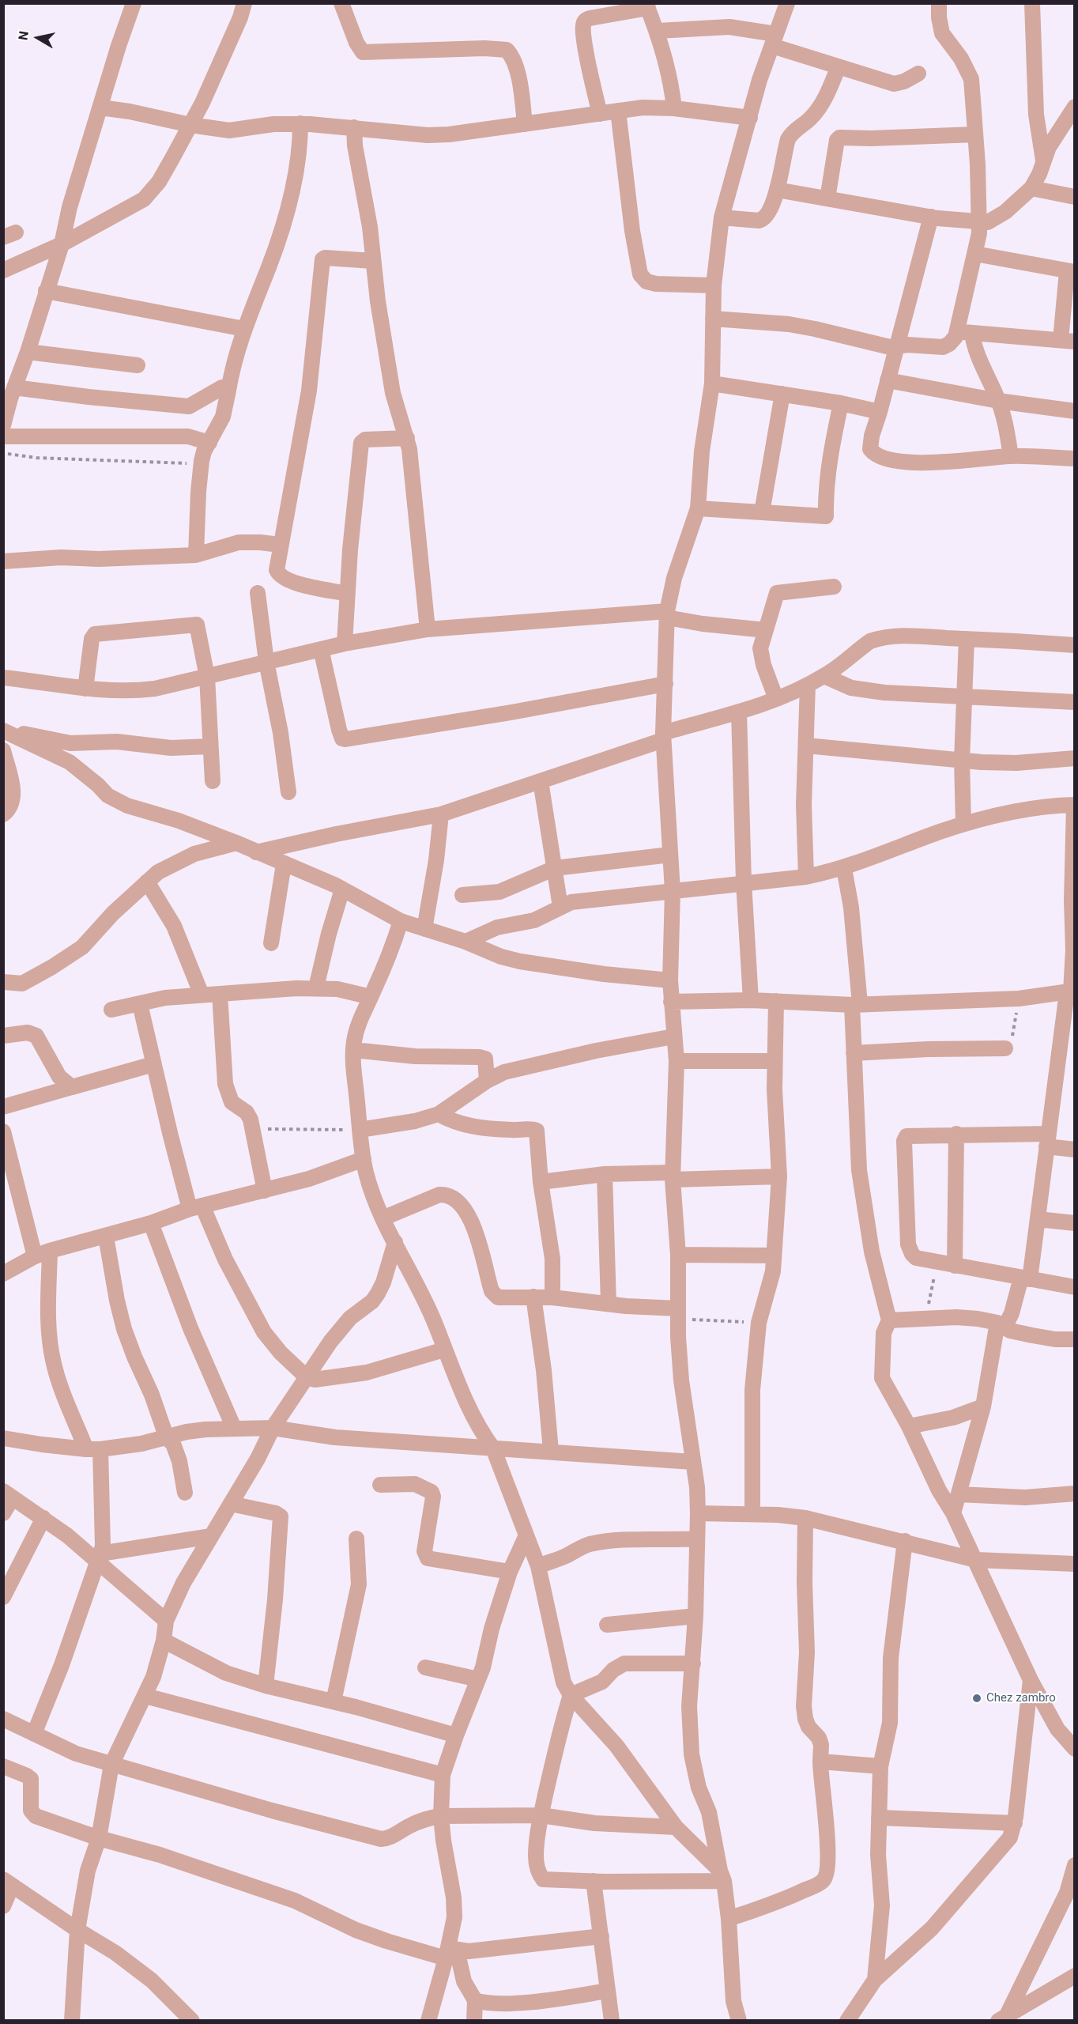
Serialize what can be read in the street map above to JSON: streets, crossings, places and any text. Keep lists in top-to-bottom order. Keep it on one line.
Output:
{"places":["Chez zambro"],"north":"left"}
